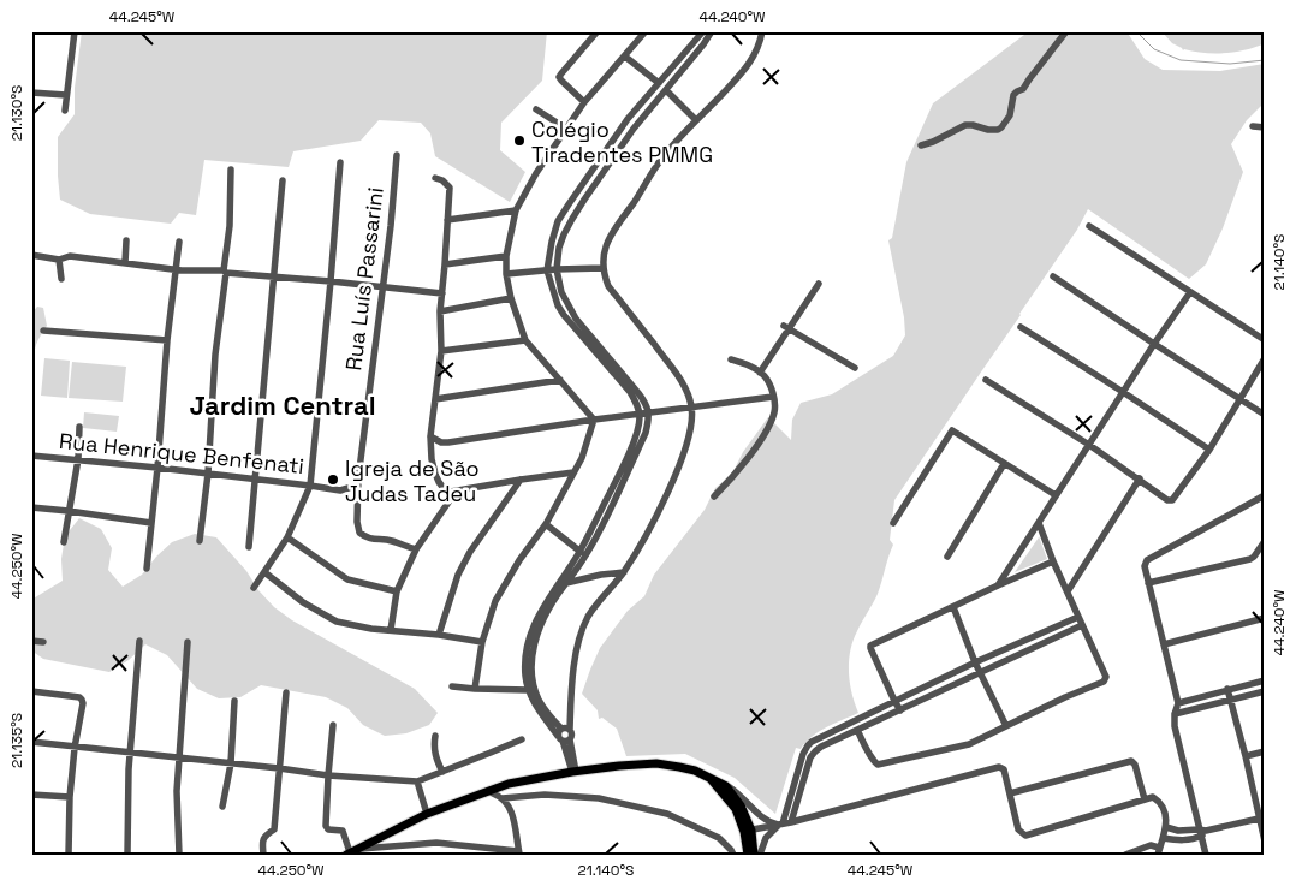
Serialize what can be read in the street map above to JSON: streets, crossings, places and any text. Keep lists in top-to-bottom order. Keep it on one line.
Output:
{"streets":{"street":["Rua Luís Passarini","Rua Henrique Benfenati"]},"crossings":[["Rua Luís Passarini","Rua Henrique Benfenati"]],"districts":["Jardim Central"],"places":["Colégio Tiradentes PMMG","Igreja de São Judas Tadeu"],"coordinates":["44.245°W","44.240°W","21.130°S","21.140°S","44.250°W","21.135°S"]}
